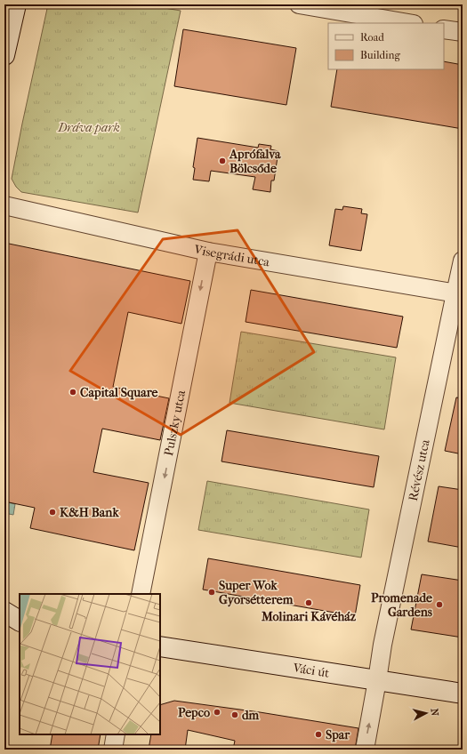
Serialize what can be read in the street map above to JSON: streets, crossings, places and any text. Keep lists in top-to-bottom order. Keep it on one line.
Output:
{"streets":{"main road":["Váci út"],"street":["Visegrádi utca","Pulszky utca","Révész utca"]},"crossings":[["Visegrádi utca","Pulszky utca"],["Visegrádi utca","Révész utca"],["Révész utca","Váci út"]],"one_way":["Pulszky utca"],"parks":["Dráva park"],"places":["Aprófalva Bölcsőde","Capital Square","K&H Bank","Super Wok Gyorsétterem","Molinari Kávéház","Promenade Gardens","Pepco","dm","Spar"],"legend":["Road","Building"],"north":"right"}
